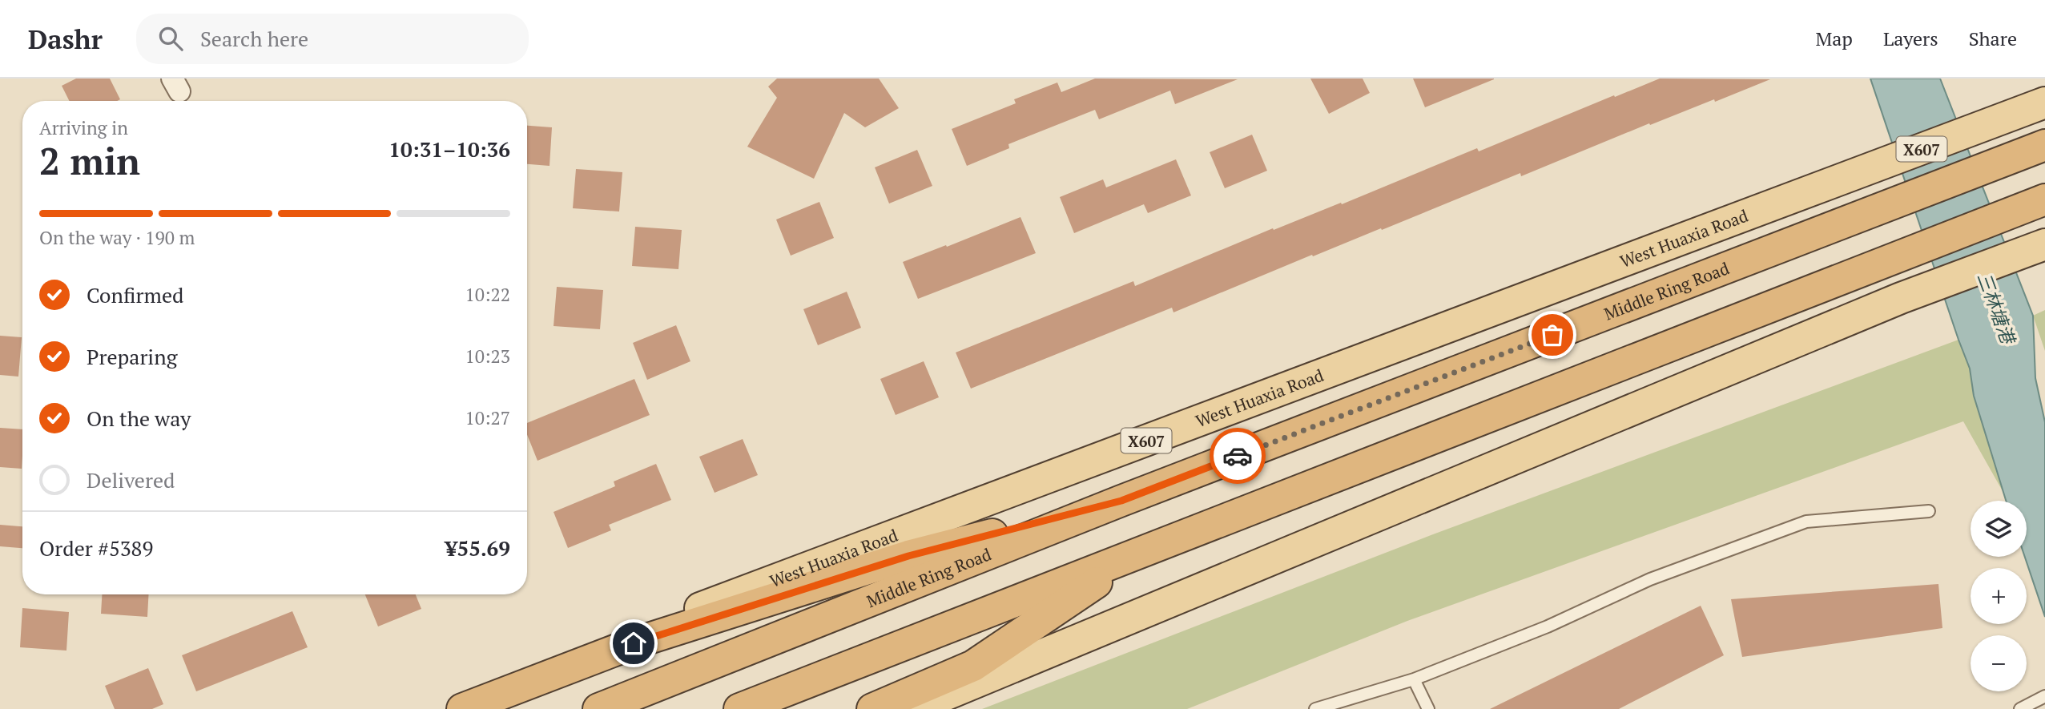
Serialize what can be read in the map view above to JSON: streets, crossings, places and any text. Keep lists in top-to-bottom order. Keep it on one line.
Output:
{"streets":{"highway":["Middle Ring Road"],"main road":["X607","West Huaxia Road"]},"water":["三林塘港"],"page":{"header":"Dashr","search":"Search here","nav":["Map","Layers","Share"],"heading":["2 min","Arriving in","10:31–10:36"],"panel":["Order #5389","¥55.69"],"bar":"On the way · 190 m","list":[["Confirmed","10:22"],["Preparing","10:23"],["On the way","10:27"],"Delivered"],"map_buttons":["+","−"]}}
